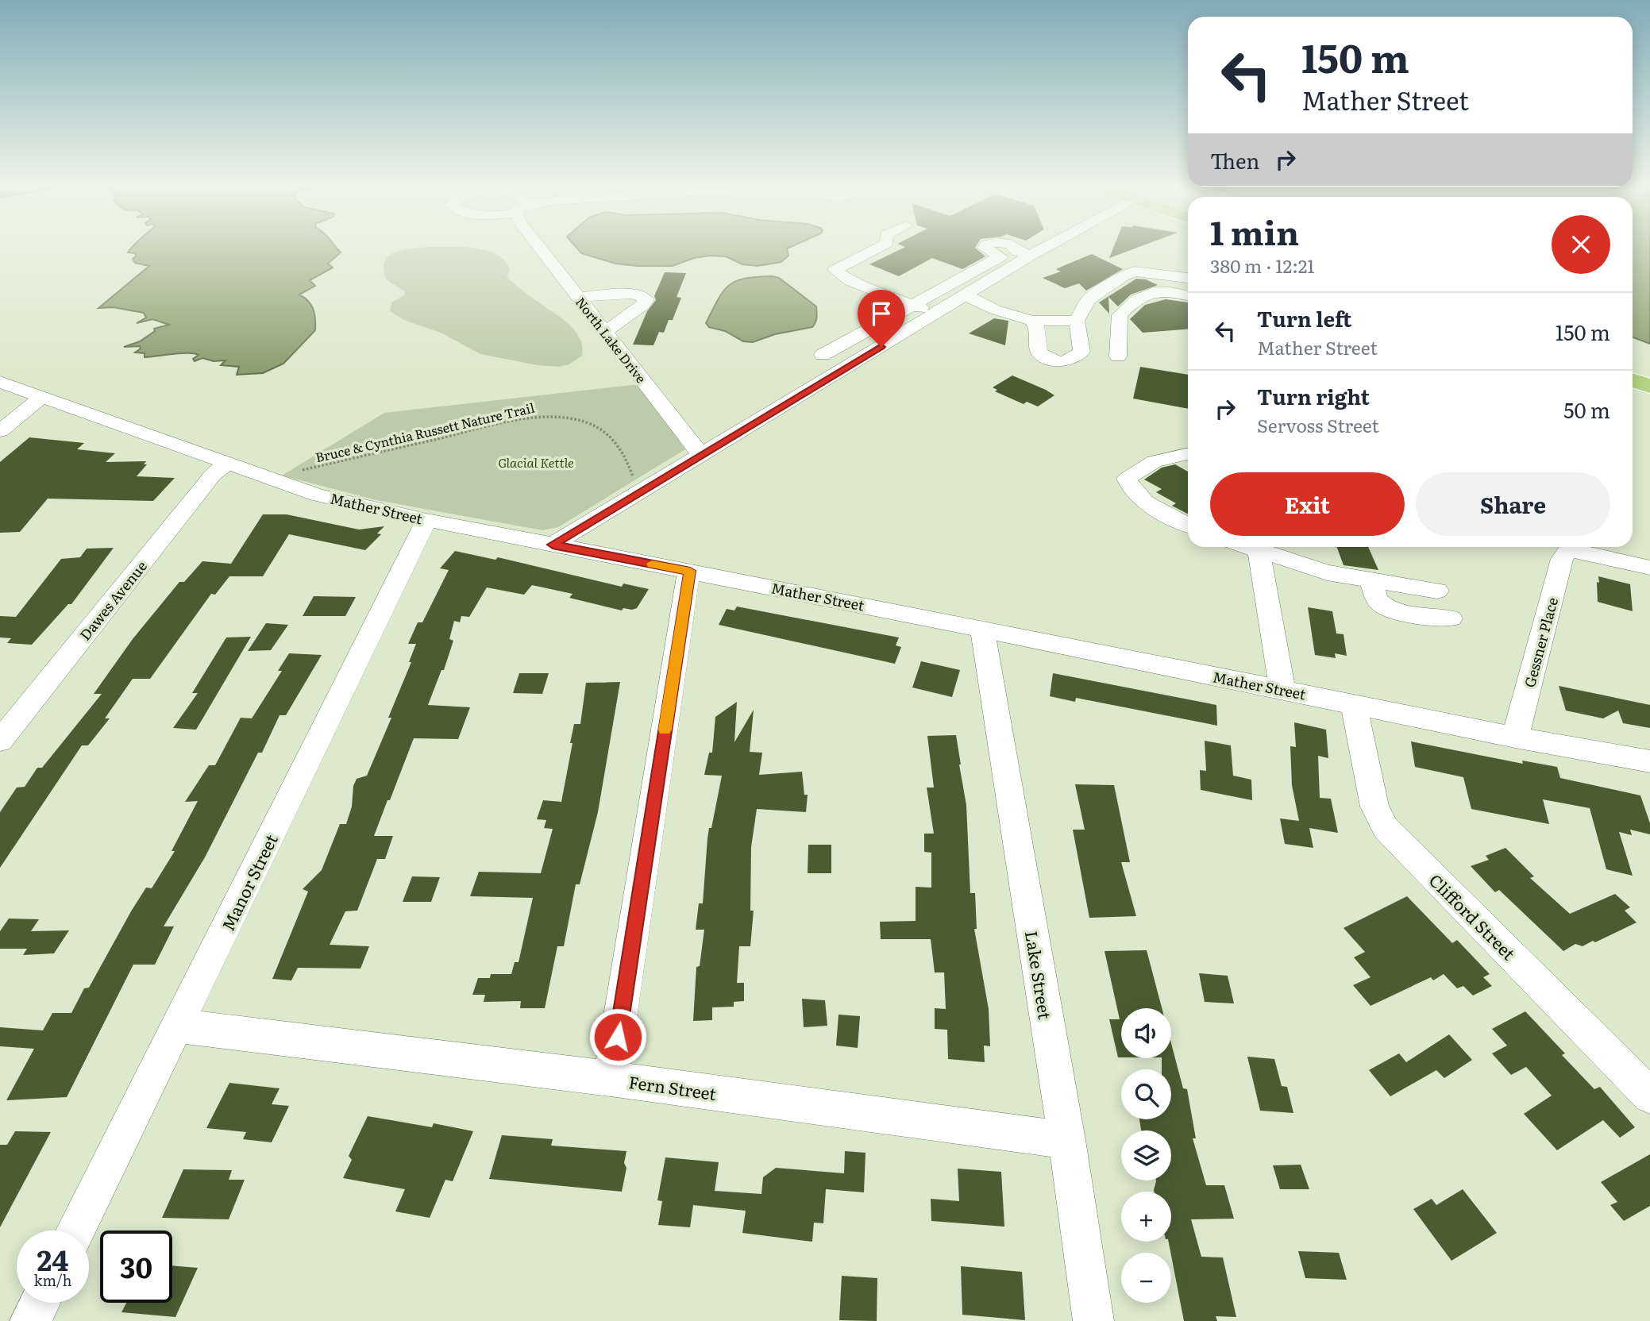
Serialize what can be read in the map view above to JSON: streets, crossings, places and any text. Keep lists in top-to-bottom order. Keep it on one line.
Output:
{"streets":{"street":["North Lake Drive","Mather Street","Dawes Avenue","Gessner Place","Manor Street","Clifford Street","Lake Street","Fern Street"],"path":["Bruce & Cynthia Russett Nature Trail"]},"crossings":[["Bruce & Cynthia Russett Nature Trail","Mather Street"],["Mather Street","Dawes Avenue"],["Mather Street","Gessner Place"],["Mather Street","Manor Street"],["Mather Street","Clifford Street"],["Mather Street","Lake Street"],["Manor Street","Fern Street"],["Lake Street","Fern Street"]],"parks":["Glacial Kettle"],"page":{"turn":["150 m","Mather Street"],"then":"Then","heading":["1 min","380 m · 12:21"],"list":[{"name":"Turn left","note":"Mather Street","value":"150 m"},{"name":"Turn right","note":"Servoss Street","value":"50 m"}],"buttons":["Exit","Share"],"map_buttons":["+","−"],"speed":"24 km/h","limit":"30"}}
